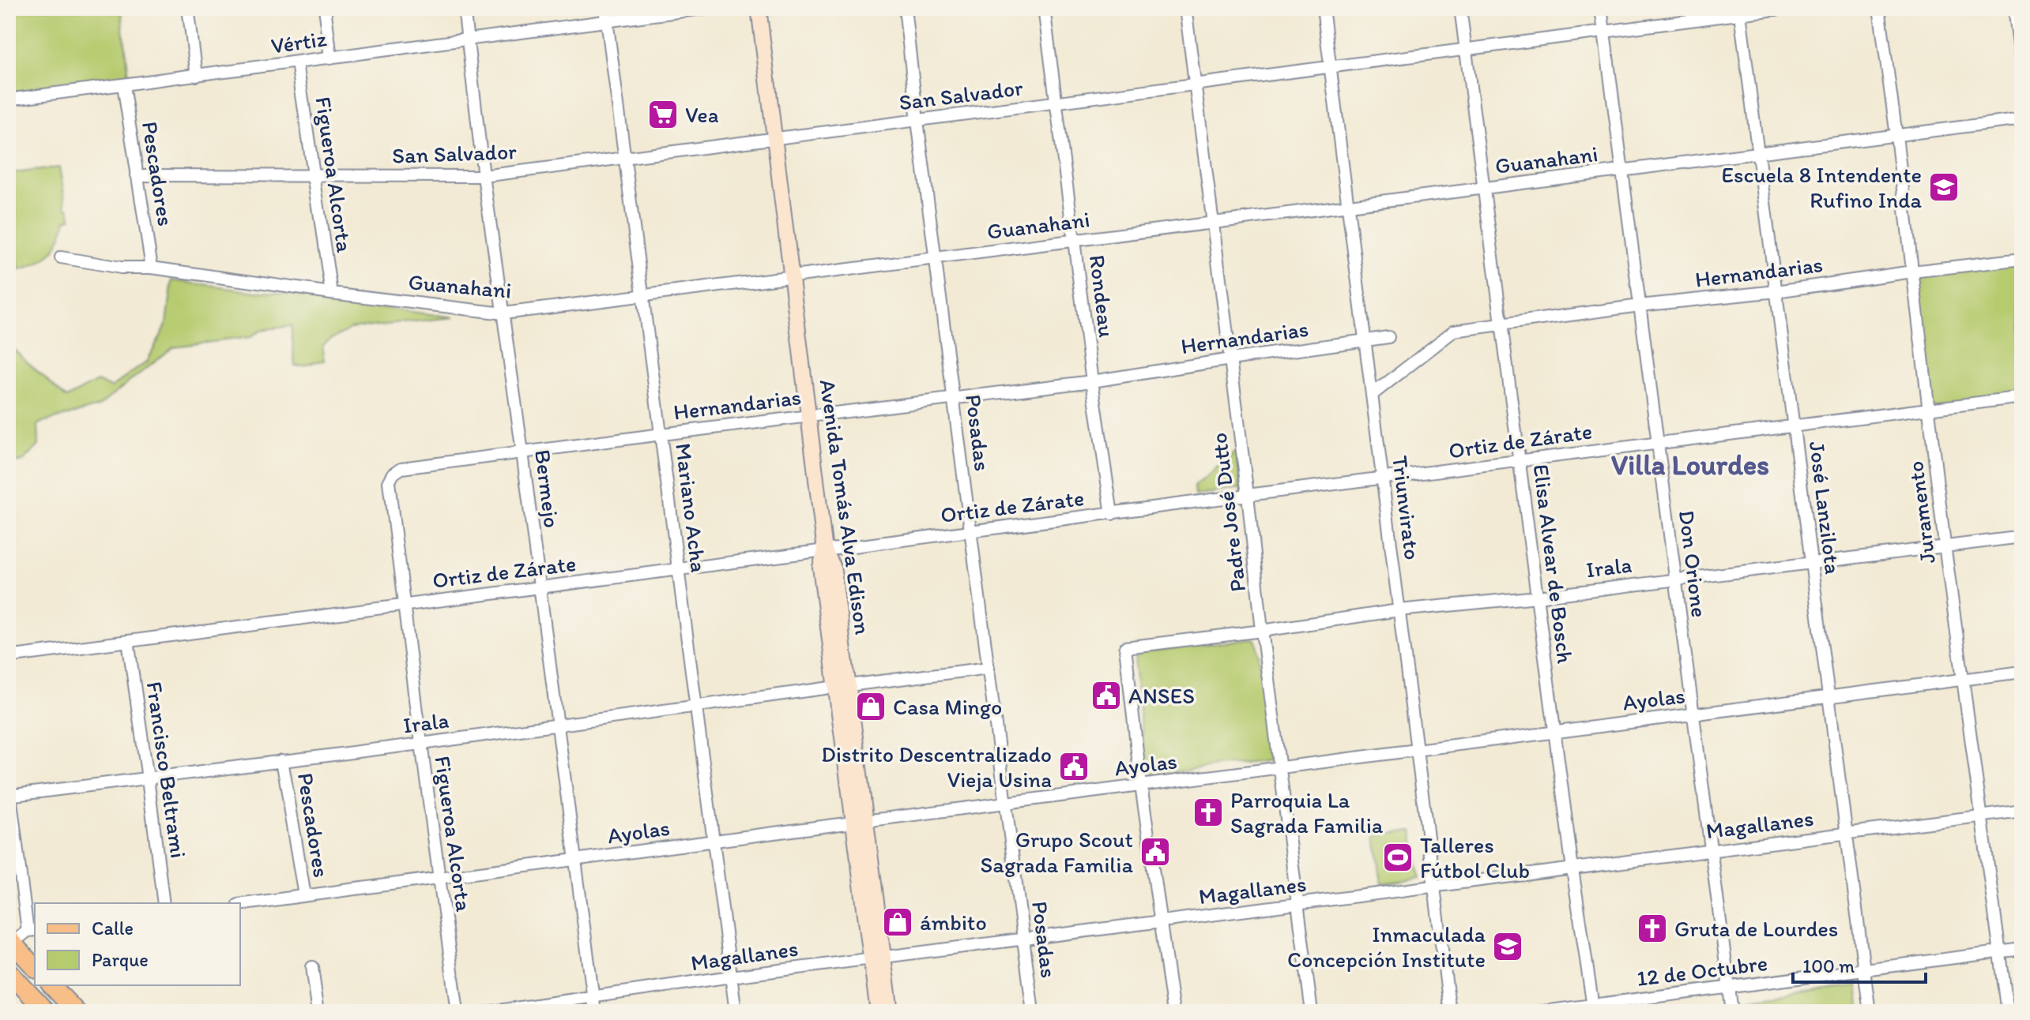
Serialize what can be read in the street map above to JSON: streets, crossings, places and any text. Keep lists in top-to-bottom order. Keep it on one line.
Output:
{"streets":{"main road":["Avenida Tomás Alva Edison"],"street":["Vértiz","San Salvador","Guanahani","Pescadores","Figueroa Alcorta","Hernandarias","Rondeau","Posadas","Ortiz de Zárate","Bermejo","Mariano Acha","Triunvirato","José Lanzilota","Padre José Dutto","Juramento","Elisa Alvear de Bosch","Don Orione","Irala","Ayolas","Francisco Beltrami","Magallanes","12 de Octubre"]},"crossings":[["Vértiz","Pescadores"],["Vértiz","Figueroa Alcorta"],["Vértiz","Bermejo"],["Vértiz","Mariano Acha"],["San Salvador","Pescadores"],["San Salvador","Figueroa Alcorta"],["San Salvador","Rondeau"],["San Salvador","Posadas"],["San Salvador","Bermejo"],["San Salvador","Avenida Tomás Alva Edison"],["San Salvador","Mariano Acha"],["San Salvador","Triunvirato"],["San Salvador","José Lanzilota"],["San Salvador","Padre José Dutto"],["San Salvador","Elisa Alvear de Bosch"],["San Salvador","Don Orione"],["Guanahani","Pescadores"],["Guanahani","Figueroa Alcorta"],["Guanahani","Rondeau"],["Guanahani","Posadas"],["Guanahani","Bermejo"],["Guanahani","Avenida Tomás Alva Edison"],["Guanahani","Mariano Acha"],["Guanahani","Triunvirato"],["Guanahani","José Lanzilota"],["Guanahani","Padre José Dutto"],["Guanahani","Juramento"],["Guanahani","Elisa Alvear de Bosch"],["Guanahani","Don Orione"],["Pescadores","Irala"],["Pescadores","Ayolas"],["Figueroa Alcorta","Hernandarias"],["Figueroa Alcorta","Ortiz de Zárate"],["Figueroa Alcorta","Irala"],["Figueroa Alcorta","Ayolas"],["Hernandarias","Rondeau"],["Hernandarias","Posadas"],["Hernandarias","Bermejo"],["Hernandarias","Avenida Tomás Alva Edison"],["Hernandarias","Mariano Acha"],["Hernandarias","Triunvirato"],["Hernandarias","José Lanzilota"],["Hernandarias","Padre José Dutto"],["Hernandarias","Juramento"],["Hernandarias","Elisa Alvear de Bosch"],["Hernandarias","Don Orione"],["Rondeau","Ortiz de Zárate"],["Posadas","Ortiz de Zárate"],["Posadas","Irala"],["Posadas","Ayolas"],["Posadas","Magallanes"],["Ortiz de Zárate","Bermejo"],["Ortiz de Zárate","Avenida Tomás Alva Edison"],["Ortiz de Zárate","Mariano Acha"],["Ortiz de Zárate","Triunvirato"],["Ortiz de Zárate","José Lanzilota"],["Ortiz de Zárate","Padre José Dutto"],["Ortiz de Zárate","Juramento"],["Ortiz de Zárate","Elisa Alvear de Bosch"],["Ortiz de Zárate","Don Orione"],["Ortiz de Zárate","Francisco Beltrami"],["Bermejo","Irala"],["Bermejo","Ayolas"],["Bermejo","Magallanes"],["Avenida Tomás Alva Edison","Irala"],["Avenida Tomás Alva Edison","Ayolas"],["Avenida Tomás Alva Edison","Magallanes"],["Mariano Acha","Irala"],["Mariano Acha","Ayolas"],["Mariano Acha","Magallanes"],["Triunvirato","Irala"],["Triunvirato","Ayolas"],["Triunvirato","Magallanes"],["José Lanzilota","Irala"],["José Lanzilota","Ayolas"],["José Lanzilota","Magallanes"],["José Lanzilota","12 de Octubre"],["Padre José Dutto","Irala"],["Padre José Dutto","Ayolas"],["Padre José Dutto","Magallanes"],["Juramento","Irala"],["Juramento","Ayolas"],["Juramento","Magallanes"],["Juramento","12 de Octubre"],["Elisa Alvear de Bosch","Irala"],["Elisa Alvear de Bosch","Ayolas"],["Elisa Alvear de Bosch","Magallanes"],["Elisa Alvear de Bosch","12 de Octubre"],["Don Orione","Irala"],["Don Orione","Ayolas"],["Don Orione","Magallanes"],["Don Orione","12 de Octubre"],["Irala","Ayolas"],["Irala","Francisco Beltrami"]],"districts":["Villa Lourdes"],"places":{"supermarket":["Vea"],"school or university":["Escuela 8 Intendente Rufino Inda","Inmaculada Concepción Institute"],"public building":["ANSES","Distrito Descentralizado Vieja Usina","Grupo Scout Sagrada Familia"],"shop":["Casa Mingo","ámbito"],"church":["Parroquia La Sagrada Familia","Gruta de Lourdes"],"sports":["Talleres Fútbol Club"]},"legend":["Calle","Parque"],"scale_bar":"100 m"}
